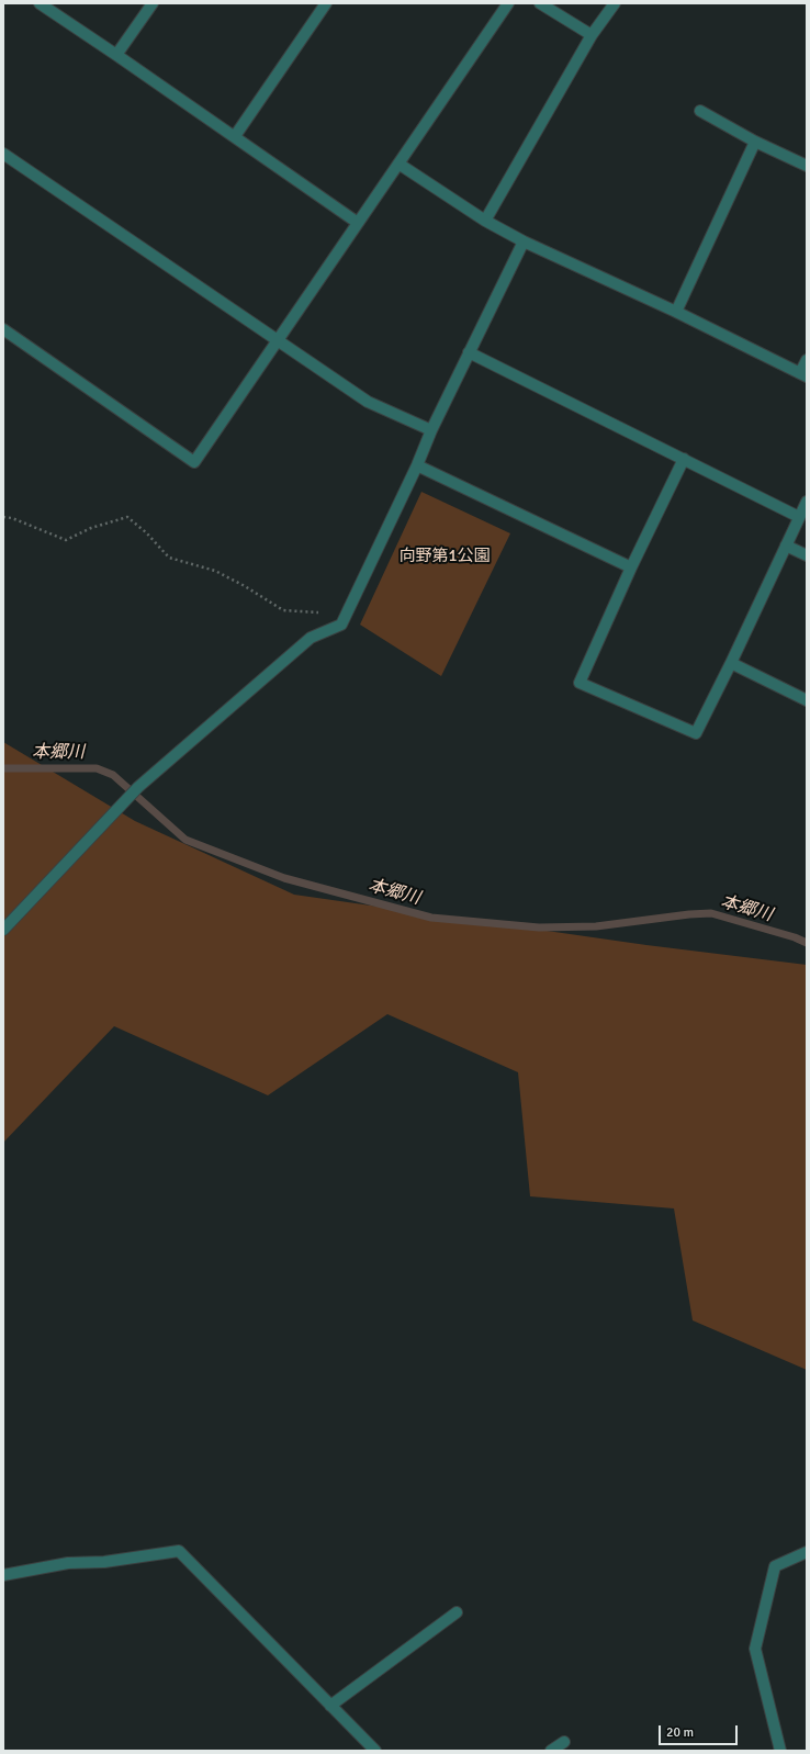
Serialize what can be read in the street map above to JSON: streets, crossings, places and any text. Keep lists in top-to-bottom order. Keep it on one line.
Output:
{"water":["本郷川"],"parks":["向野第1公園"],"scale_bar":"20 m"}
